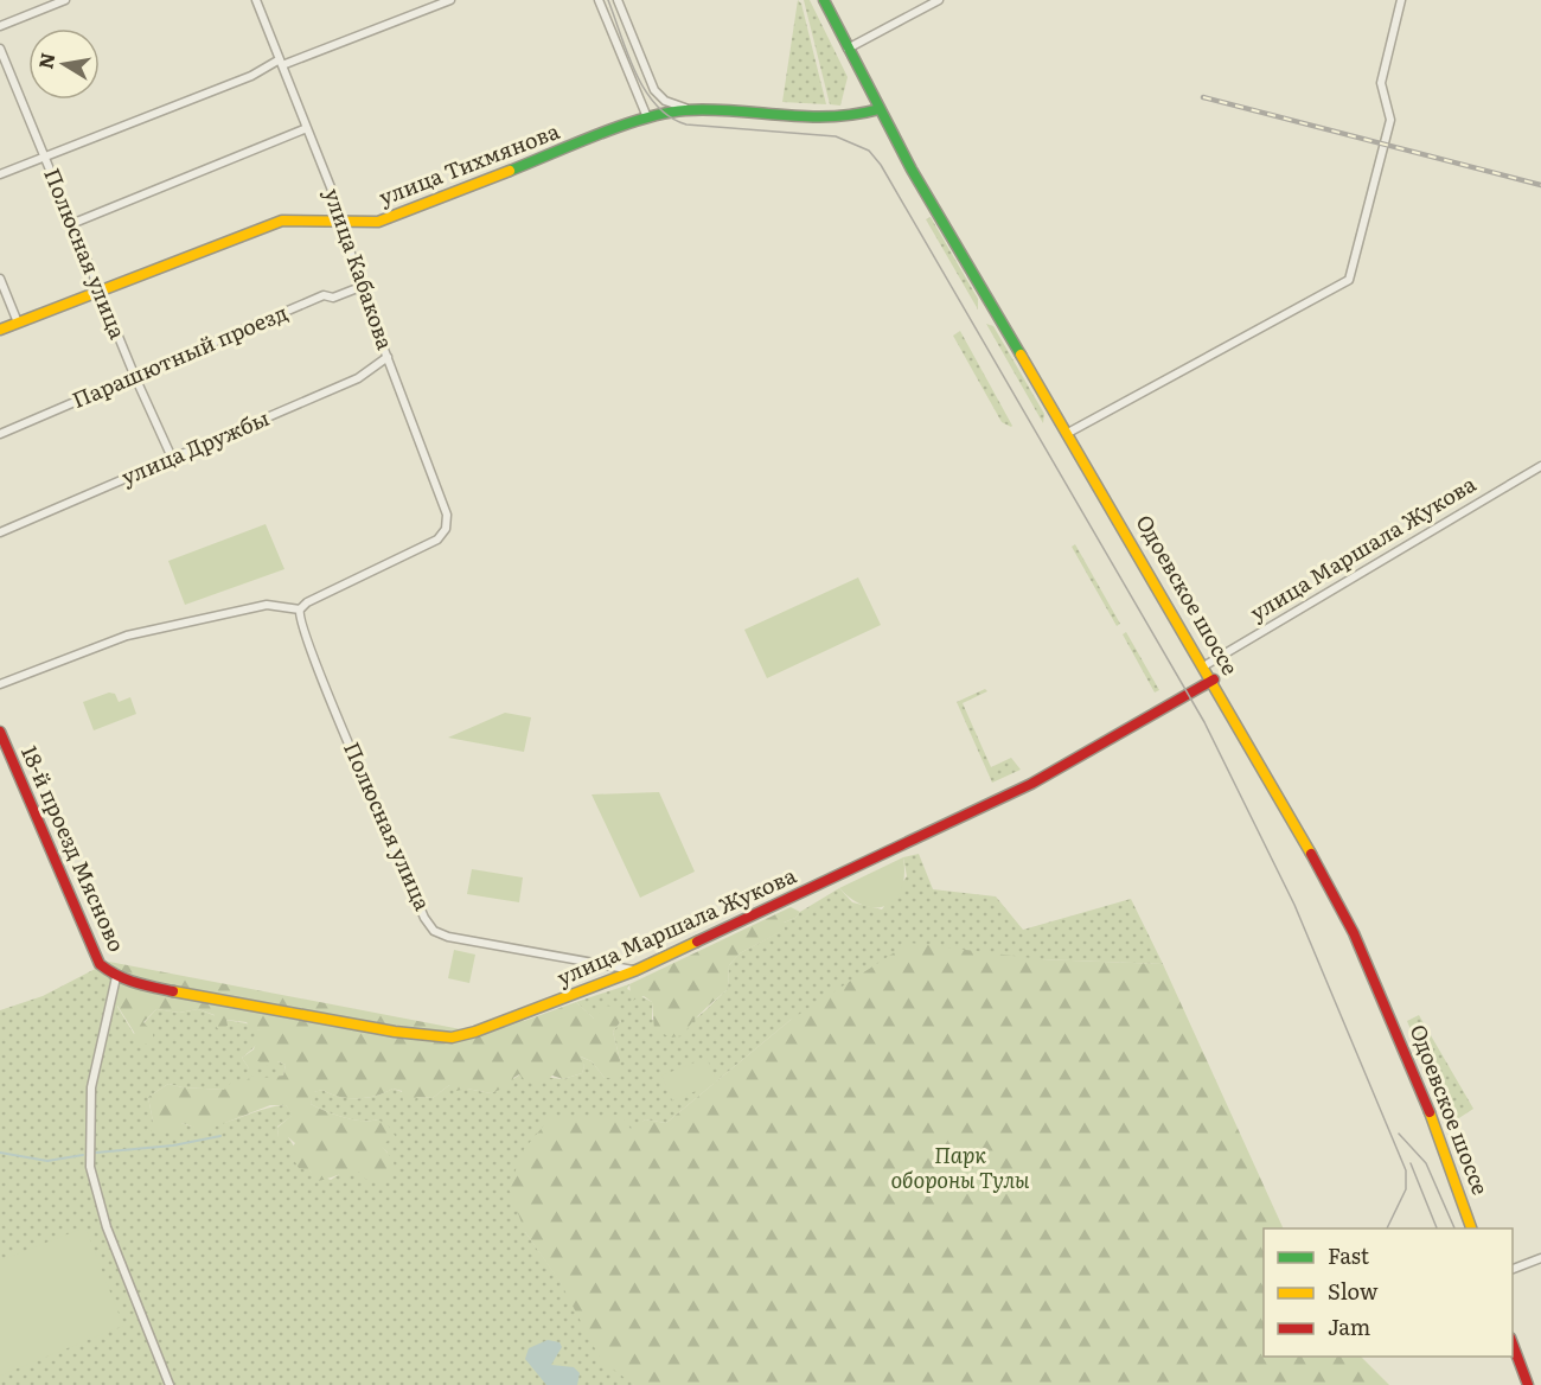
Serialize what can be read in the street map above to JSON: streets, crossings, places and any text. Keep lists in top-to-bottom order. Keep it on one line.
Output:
{"streets":{"street":["улица Тихмянова","Полюсная улица","улица Кабакова","Парашютный проезд","улица Дружбы","улица Маршала Жукова","Одоевское шоссе","18-й проезд Мясново"]},"crossings":[["улица Тихмянова","Полюсная улица"],["улица Тихмянова","улица Кабакова"],["улица Тихмянова","Одоевское шоссе"],["Полюсная улица","улица Кабакова"],["Полюсная улица","Парашютный проезд"],["Полюсная улица","улица Дружбы"],["Полюсная улица","улица Маршала Жукова"],["улица Кабакова","Парашютный проезд"],["улица Кабакова","улица Дружбы"],["улица Маршала Жукова","Одоевское шоссе"],["улица Маршала Жукова","18-й проезд Мясново"]],"parks":["Парк обороны Тулы"],"legend":["Fast","Slow","Jam"],"north":"left"}
